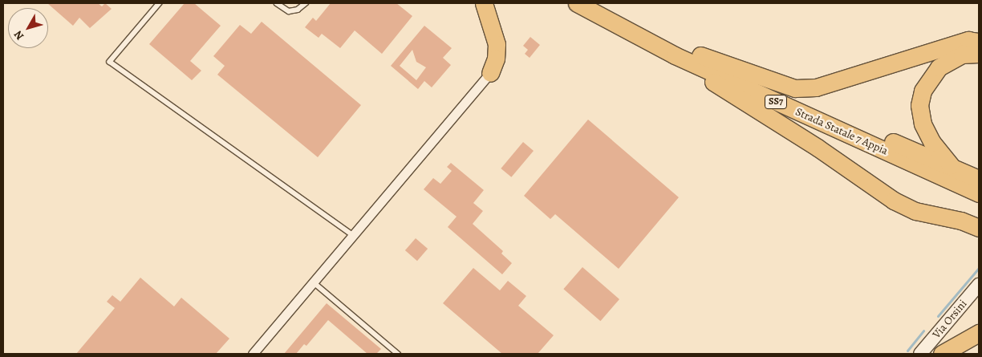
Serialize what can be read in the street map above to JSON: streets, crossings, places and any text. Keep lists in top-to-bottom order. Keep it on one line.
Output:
{"streets":{"highway":["SS7","Strada Statale 7 Appia"],"main road":["Via Orsini"]},"north":"bottom left"}
